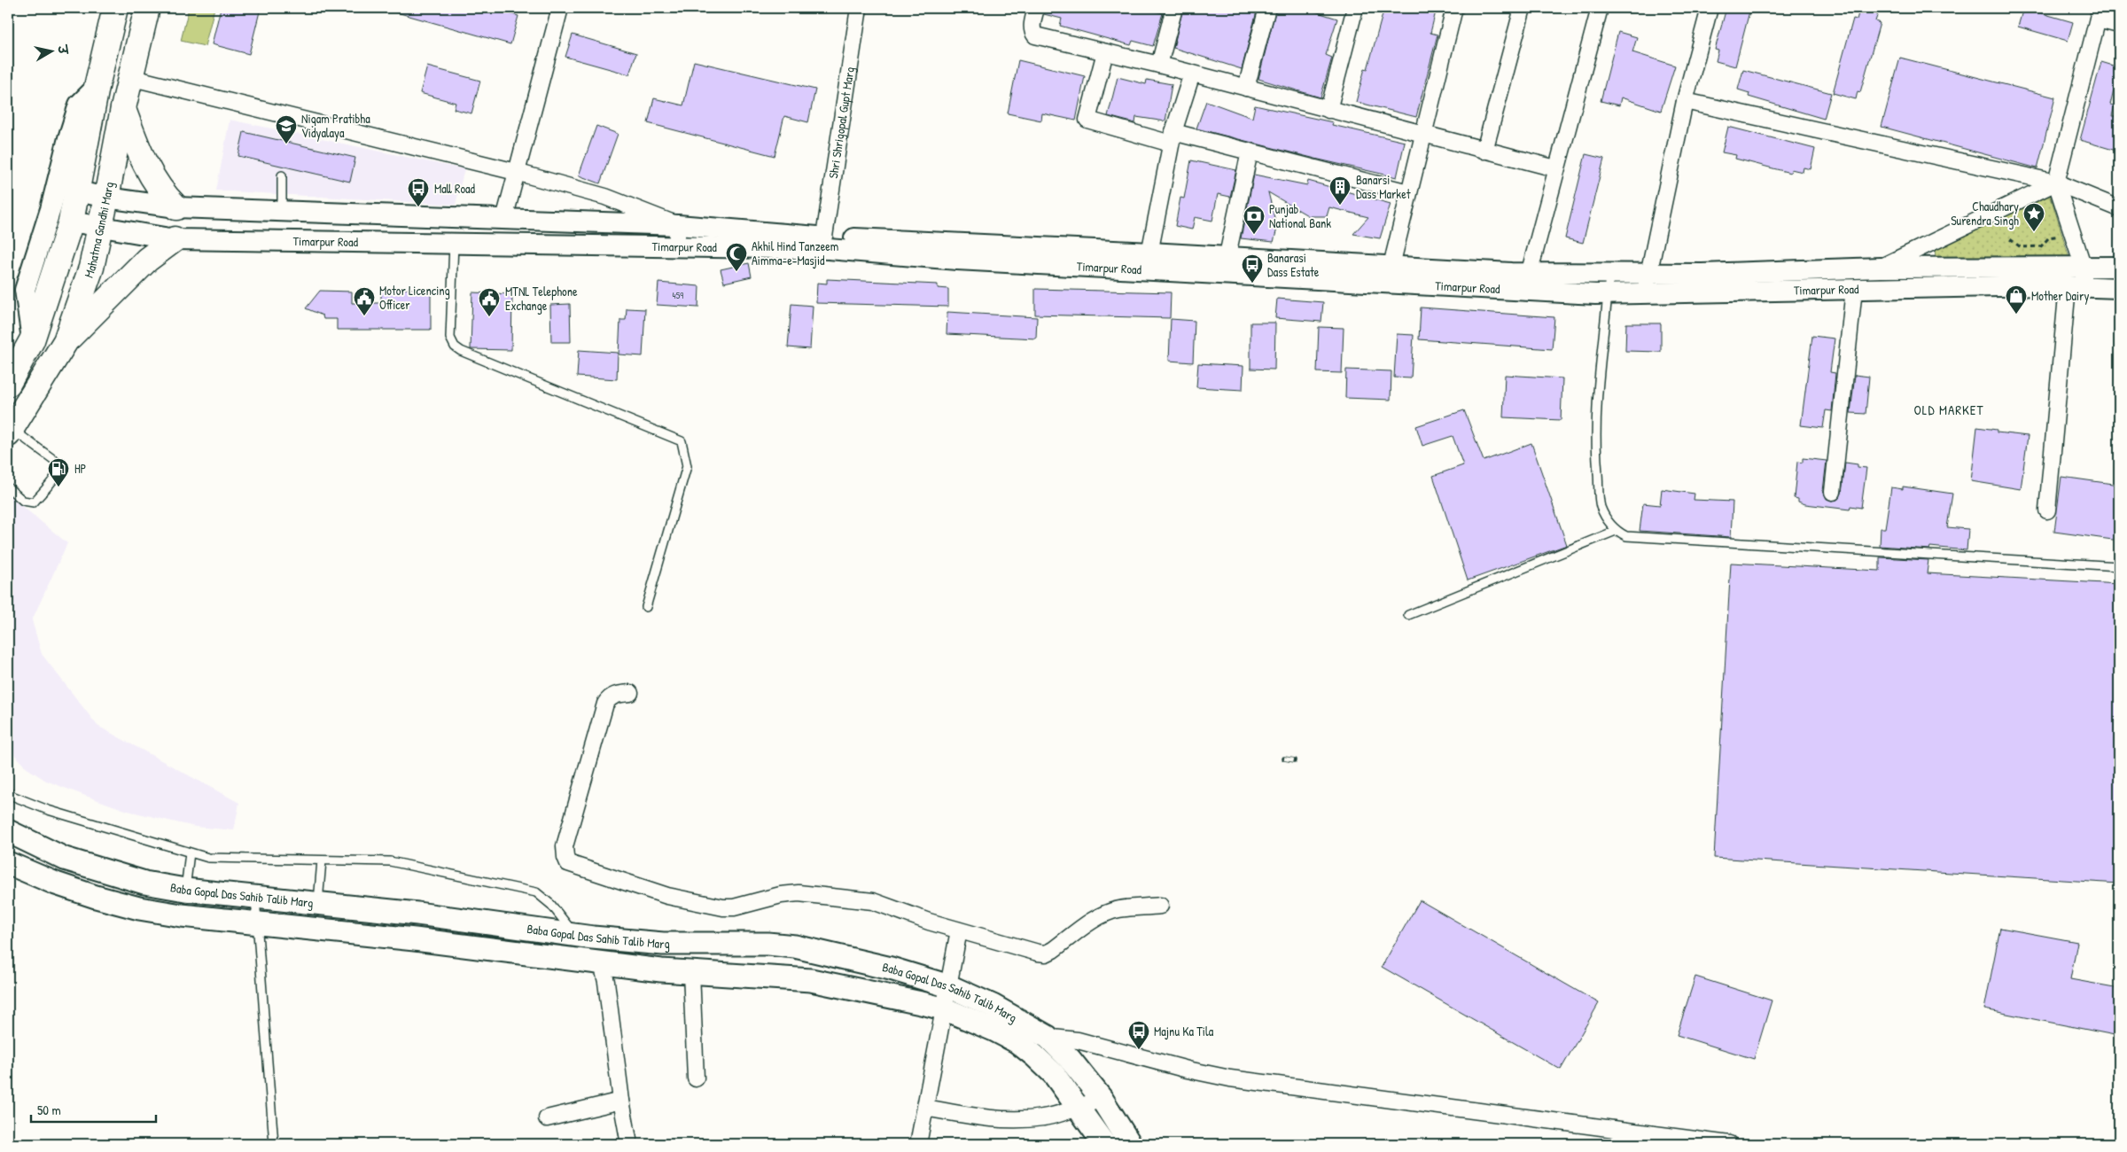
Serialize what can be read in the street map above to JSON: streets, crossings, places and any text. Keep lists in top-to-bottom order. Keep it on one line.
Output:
{"streets":{"main road":["Mahatma Gandhi Marg","Baba Gopal Das Sahib Talib Marg"],"street":["Shri Shrigopal Gupt Marg","Timarpur Road"]},"crossings":[["Shri Shrigopal Gupt Marg","Timarpur Road"],["Mahatma Gandhi Marg","Timarpur Road"]],"districts":["OLD MARKET"],"places":{"school or university":["Nigam Pratibha Vidyalaya"],"building":["Banarsi Dass Market"],"bus stop":["Mall Road","Banarasi Dass Estate","Majnu Ka Tila"],"place":["Chaudhary Surendra Singh"],"bank":["Punjab National Bank"],"mosque":["Akhil Hind Tanzeem Aimma-e-Masjid"],"shop":["Mother Dairy"],"public building":["Motor Licencing Officer","MTNL Telephone Exchange"],"fuel station":["HP"]},"house_numbers":["459"],"scale_bar":"50 m","north":"right"}
